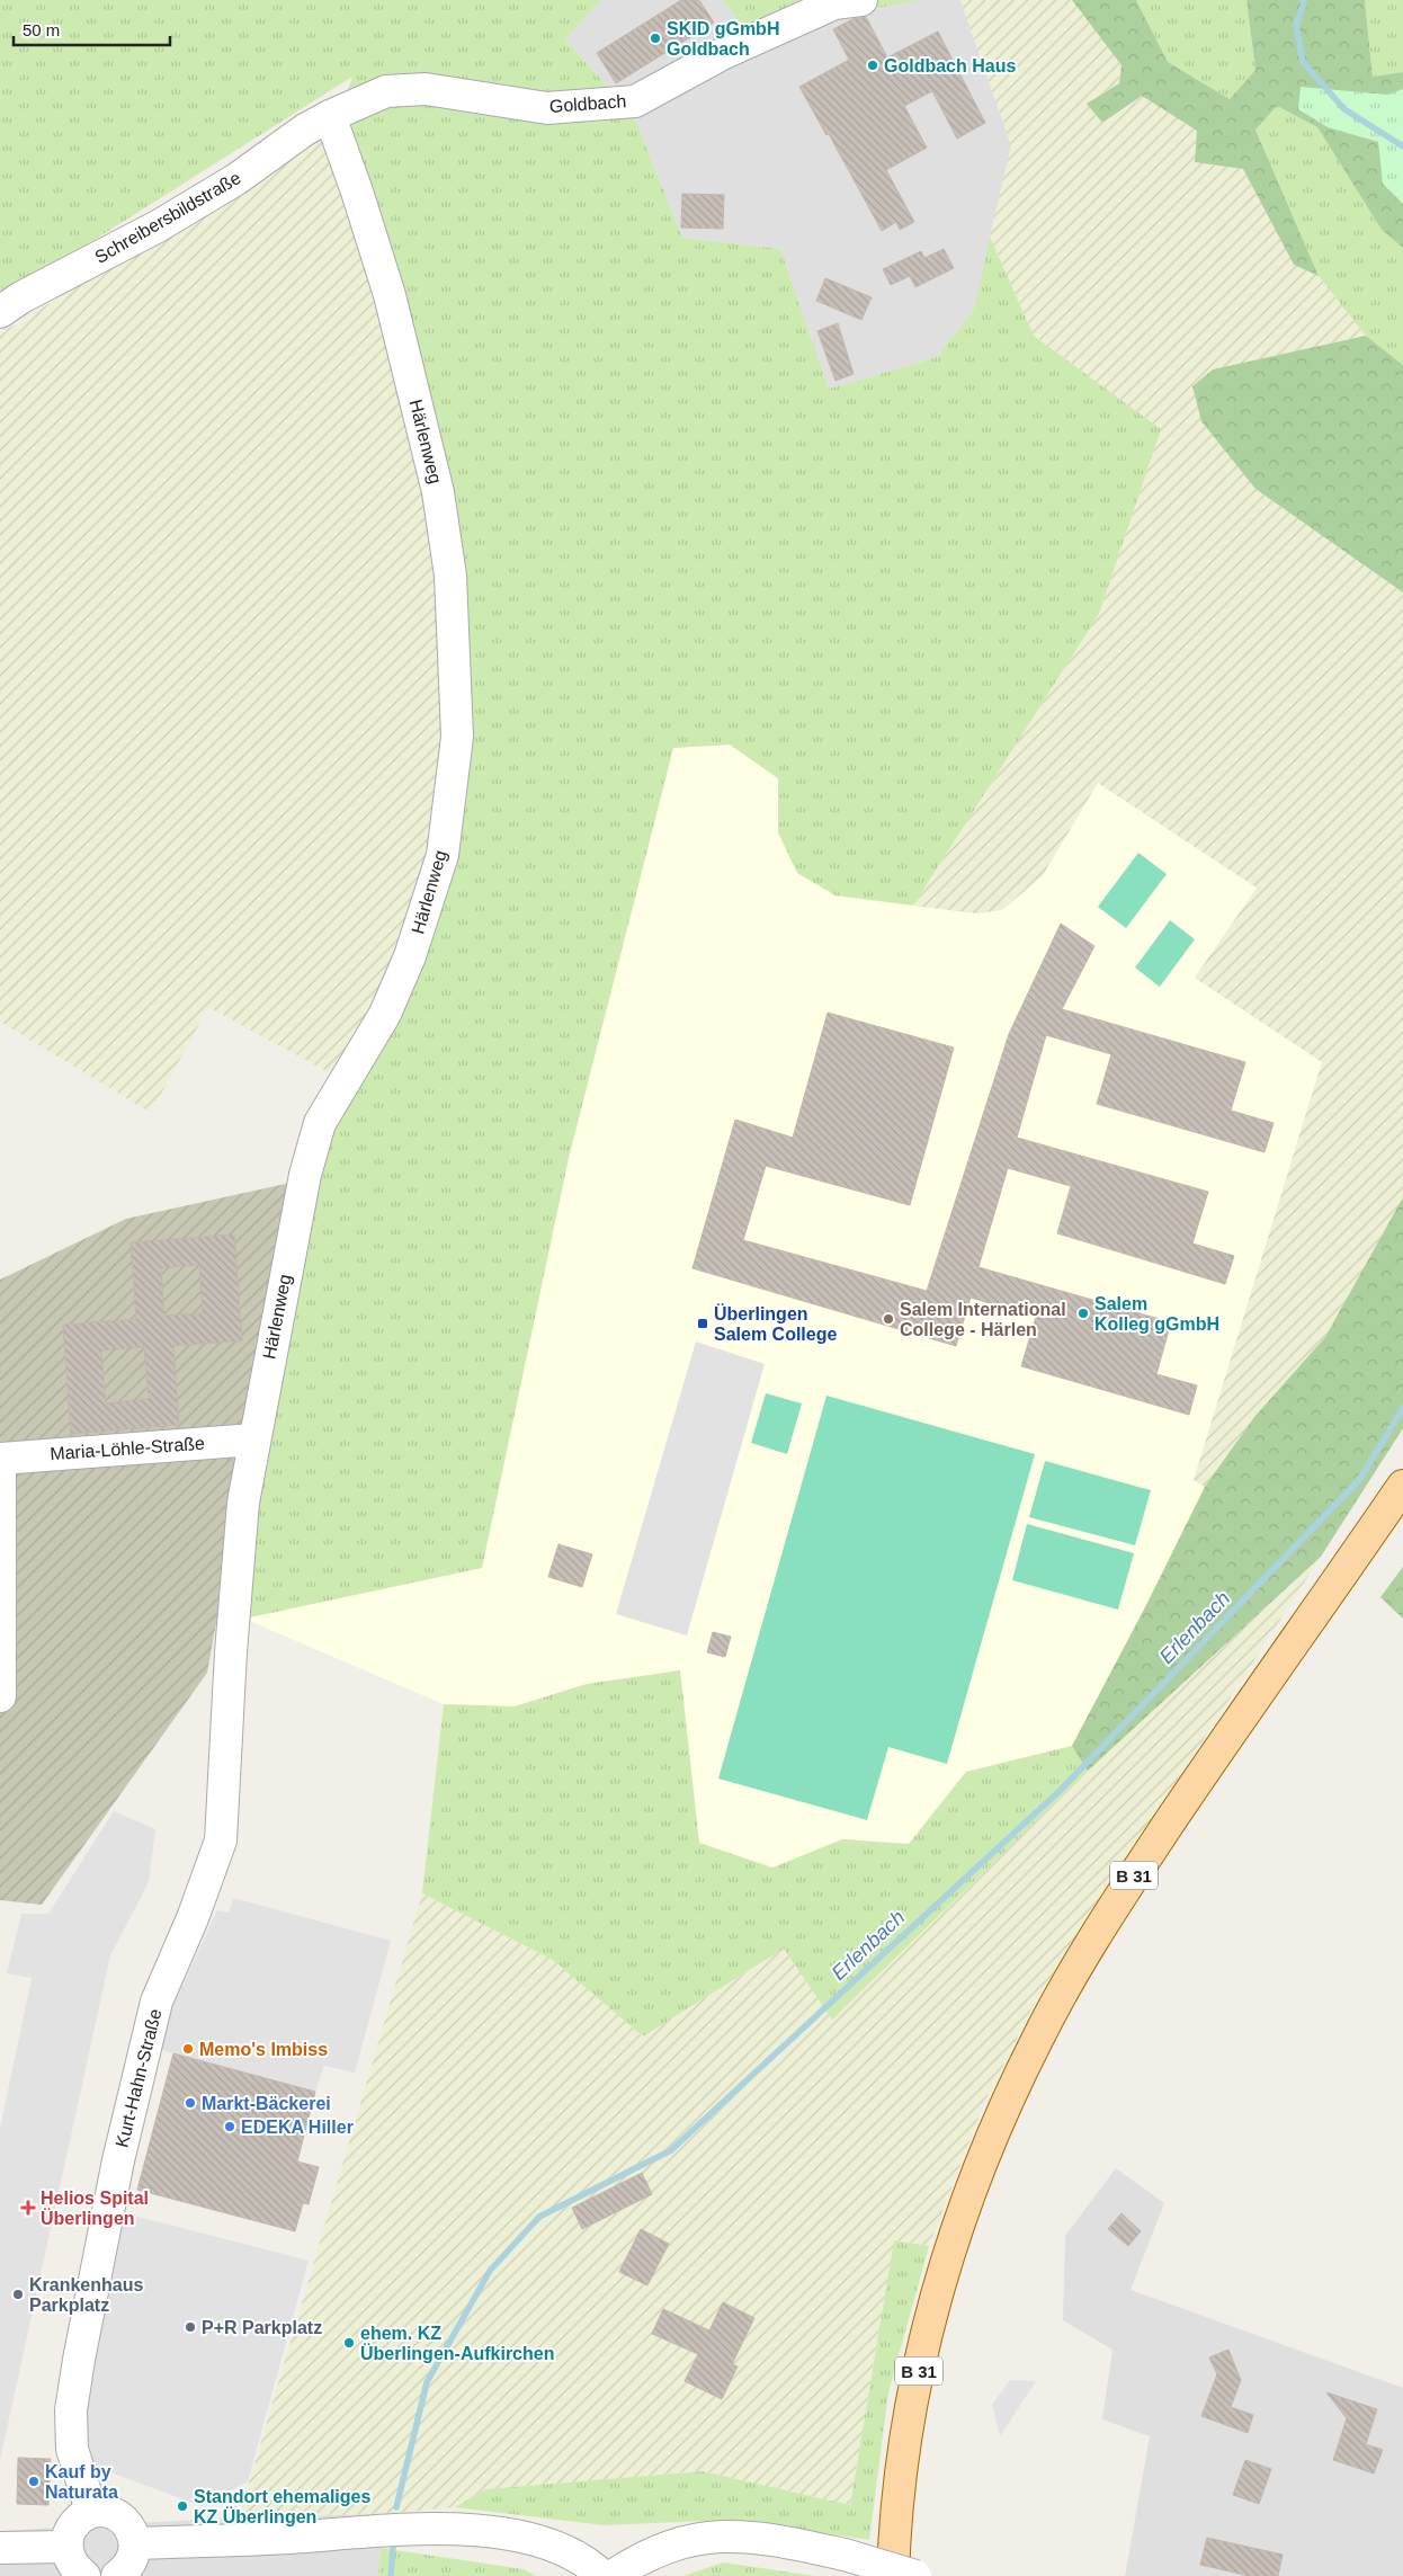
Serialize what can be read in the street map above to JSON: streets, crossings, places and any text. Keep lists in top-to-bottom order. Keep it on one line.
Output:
{"streets":{"main road":["B 31"],"street":["Goldbach","Schreibersbildstraße","Härlenweg","Maria-Löhle-Straße","Kurt-Hahn-Straße"]},"crossings":[["Goldbach","Schreibersbildstraße"],["Goldbach","Härlenweg"],["Schreibersbildstraße","Härlenweg"],["Härlenweg","Maria-Löhle-Straße"],["Härlenweg","Kurt-Hahn-Straße"]],"water":["Erlenbach"],"places":{"other":["SKID gGmbH Goldbach","Goldbach Haus","Salem Kolleg gGmbH","Salem International College - Härlen","Memo's Imbiss","Markt-Bäckerei","EDEKA Hiller","Krankenhaus Parkplatz","P+R Parkplatz","ehem. KZ Überlingen-Aufkirchen","Kauf by Naturata","Standort ehemaliges KZ Überlingen"],"transit":["Überlingen Salem College"],"health":["Helios Spital Überlingen"]},"scale_bar":"50 m"}
